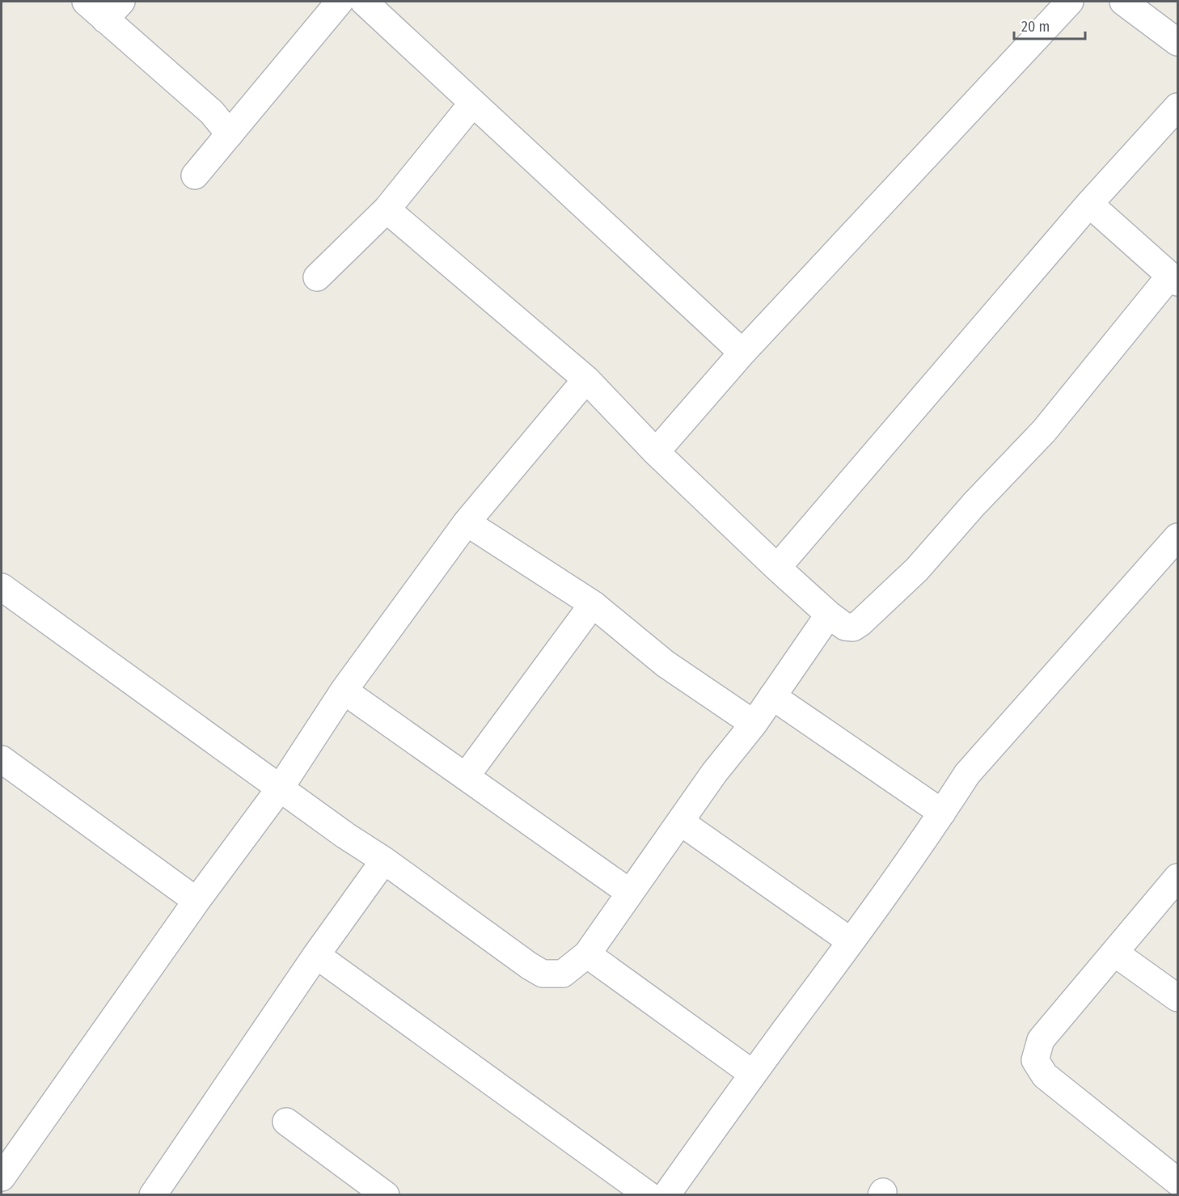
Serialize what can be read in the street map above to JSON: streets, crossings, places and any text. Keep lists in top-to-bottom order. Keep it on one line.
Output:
{"scale_bar":"20 m"}
